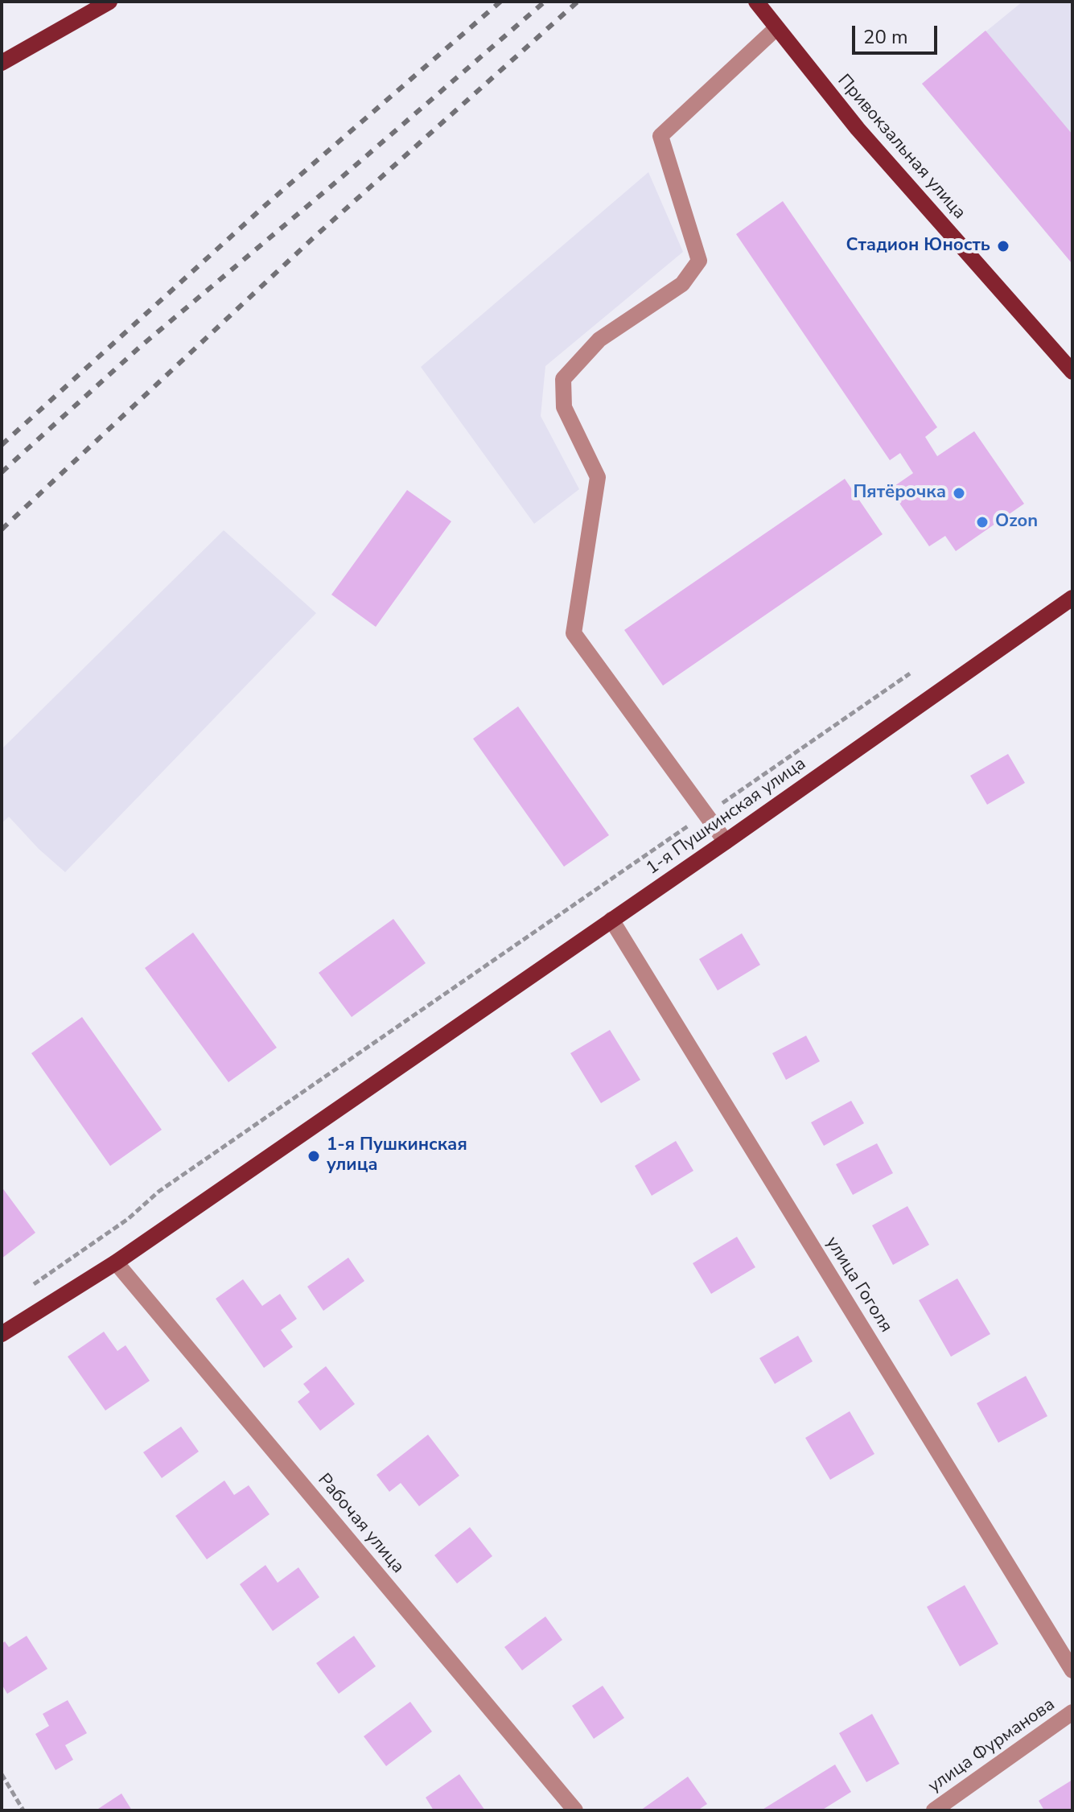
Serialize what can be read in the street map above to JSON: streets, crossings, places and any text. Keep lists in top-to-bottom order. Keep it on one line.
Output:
{"streets":{"main road":["Привокзальная улица","1-я Пушкинская улица"],"street":["улица Гоголя","Рабочая улица","улица Фурманова"]},"crossings":[["1-я Пушкинская улица","улица Гоголя"],["1-я Пушкинская улица","Рабочая улица"]],"places":["Стадион Юность","Пятёрочка","Ozon","1-я Пушкинская улица"],"scale_bar":"20 m"}
